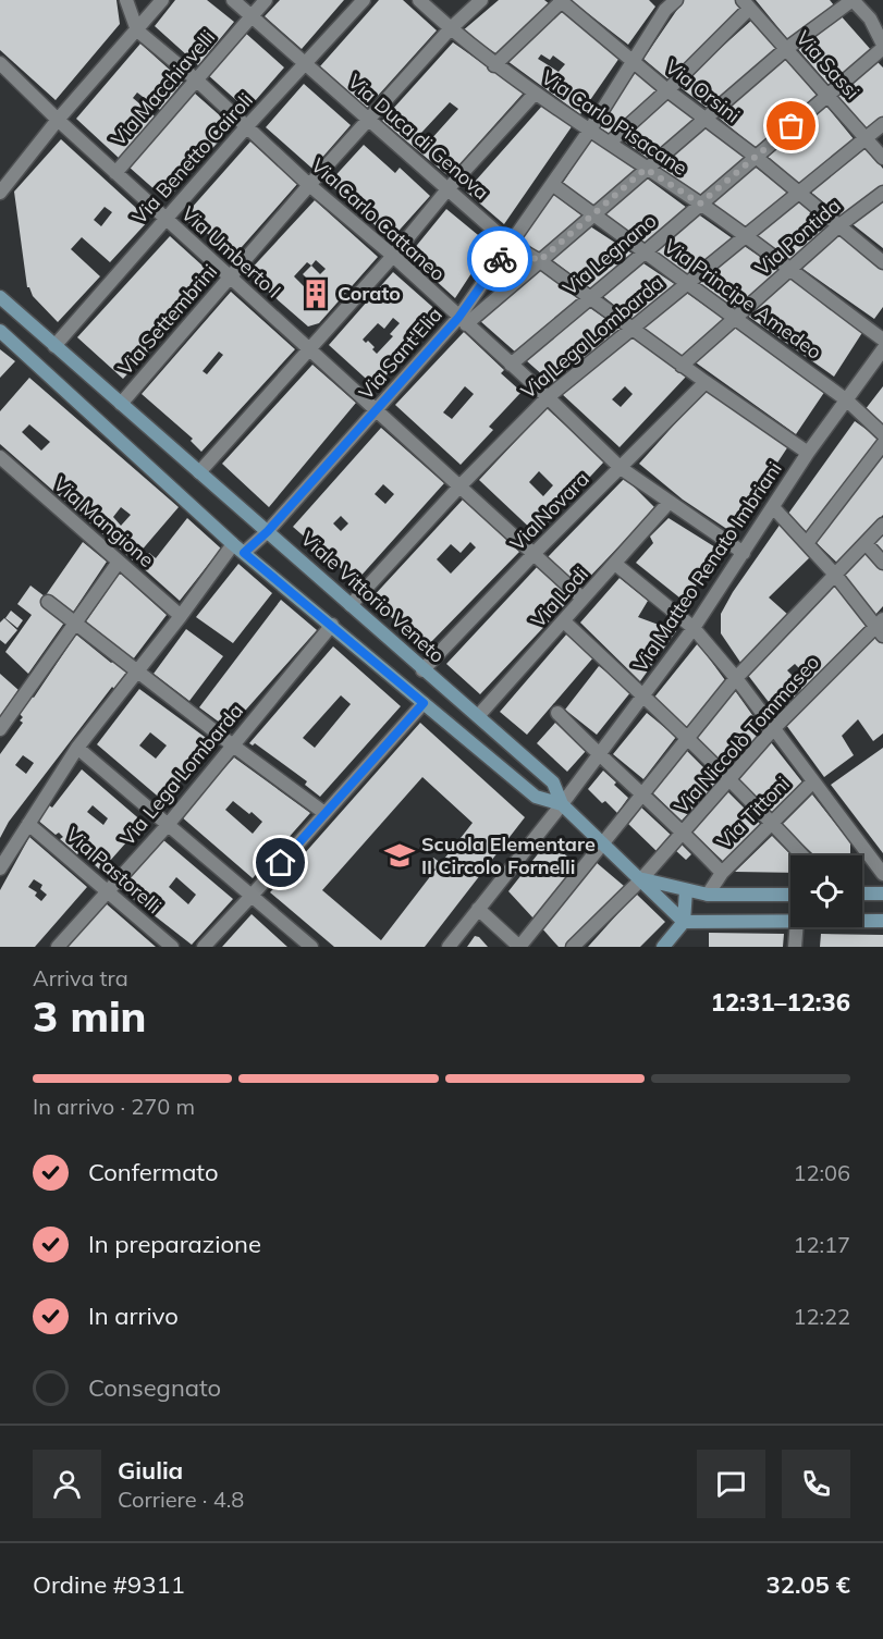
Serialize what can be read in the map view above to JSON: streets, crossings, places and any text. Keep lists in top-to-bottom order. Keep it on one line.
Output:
{"streets":{"main road":["Viale Vittorio Veneto"],"street":["Via Sassi","Via Macchiavelli","Via Orsini","Via Carlo Pisacane","Via Duca di Genova","Via Benetto Cairoli","Via Carlo Cattaneo","Via Pontida","Via Umberto I","Via Legnano","Via Principe Amedeo","Via Settembrini","Via Lega Lombarda","Via Sant'Elia","Via Novara","Via Mangione","Via Matteo Renato Imbriani","Via Lodi","Via Niccolò Tommaseo","Via Tittoni","Via Pastorelli"]},"crossings":[["Via Sassi","Via Legnano"],["Via Sassi","Via Lega Lombarda"],["Via Macchiavelli","Via Duca di Genova"],["Via Macchiavelli","Via Carlo Cattaneo"],["Via Macchiavelli","Via Umberto I"],["Via Orsini","Via Pontida"],["Via Orsini","Via Legnano"],["Via Orsini","Via Lega Lombarda"],["Via Orsini","Via Sant'Elia"],["Via Carlo Pisacane","Via Pontida"],["Via Carlo Pisacane","Via Legnano"],["Via Carlo Pisacane","Via Settembrini"],["Via Carlo Pisacane","Via Lega Lombarda"],["Via Carlo Pisacane","Via Sant'Elia"],["Via Duca di Genova","Via Benetto Cairoli"],["Via Duca di Genova","Via Pontida"],["Via Duca di Genova","Via Legnano"],["Via Duca di Genova","Via Settembrini"],["Via Duca di Genova","Via Lega Lombarda"],["Via Duca di Genova","Via Sant'Elia"],["Via Duca di Genova","Via Novara"],["Via Duca di Genova","Via Matteo Renato Imbriani"],["Via Benetto Cairoli","Via Carlo Cattaneo"],["Via Benetto Cairoli","Via Umberto I"],["Via Benetto Cairoli","Viale Vittorio Veneto"],["Via Carlo Cattaneo","Via Legnano"],["Via Carlo Cattaneo","Via Settembrini"],["Via Carlo Cattaneo","Via Lega Lombarda"],["Via Carlo Cattaneo","Via Sant'Elia"],["Via Carlo Cattaneo","Via Novara"],["Via Carlo Cattaneo","Via Matteo Renato Imbriani"],["Via Carlo Cattaneo","Via Lodi"],["Via Pontida","Via Principe Amedeo"],["Via Umberto I","Via Settembrini"],["Via Umberto I","Via Lega Lombarda"],["Via Umberto I","Via Sant'Elia"],["Via Umberto I","Via Novara"],["Via Umberto I","Via Lodi"],["Via Legnano","Via Principe Amedeo"],["Via Principe Amedeo","Via Lega Lombarda"],["Via Principe Amedeo","Via Sant'Elia"],["Via Principe Amedeo","Via Matteo Renato Imbriani"],["Via Settembrini","Viale Vittorio Veneto"],["Via Lega Lombarda","Viale Vittorio Veneto"],["Via Lega Lombarda","Via Pastorelli"],["Via Sant'Elia","Via Mangione"],["Via Sant'Elia","Viale Vittorio Veneto"],["Via Sant'Elia","Via Pastorelli"],["Via Novara","Viale Vittorio Veneto"],["Via Matteo Renato Imbriani","Viale Vittorio Veneto"],["Viale Vittorio Veneto","Via Lodi"],["Viale Vittorio Veneto","Via Niccolò Tommaseo"],["Viale Vittorio Veneto","Via Tittoni"]],"places":{"building":["Corato"],"school or university":["Scuola Elementare II Circolo Fornelli"]},"page":{"heading":["3 min","Arriva tra","12:31–12:36"],"panel":["Giulia","Corriere · 4.8","Ordine #9311","32.05 €"],"bar":"In arrivo · 270 m","list":[["Confermato","12:06"],["In preparazione","12:17"],["In arrivo","12:22"],"Consegnato"]}}
